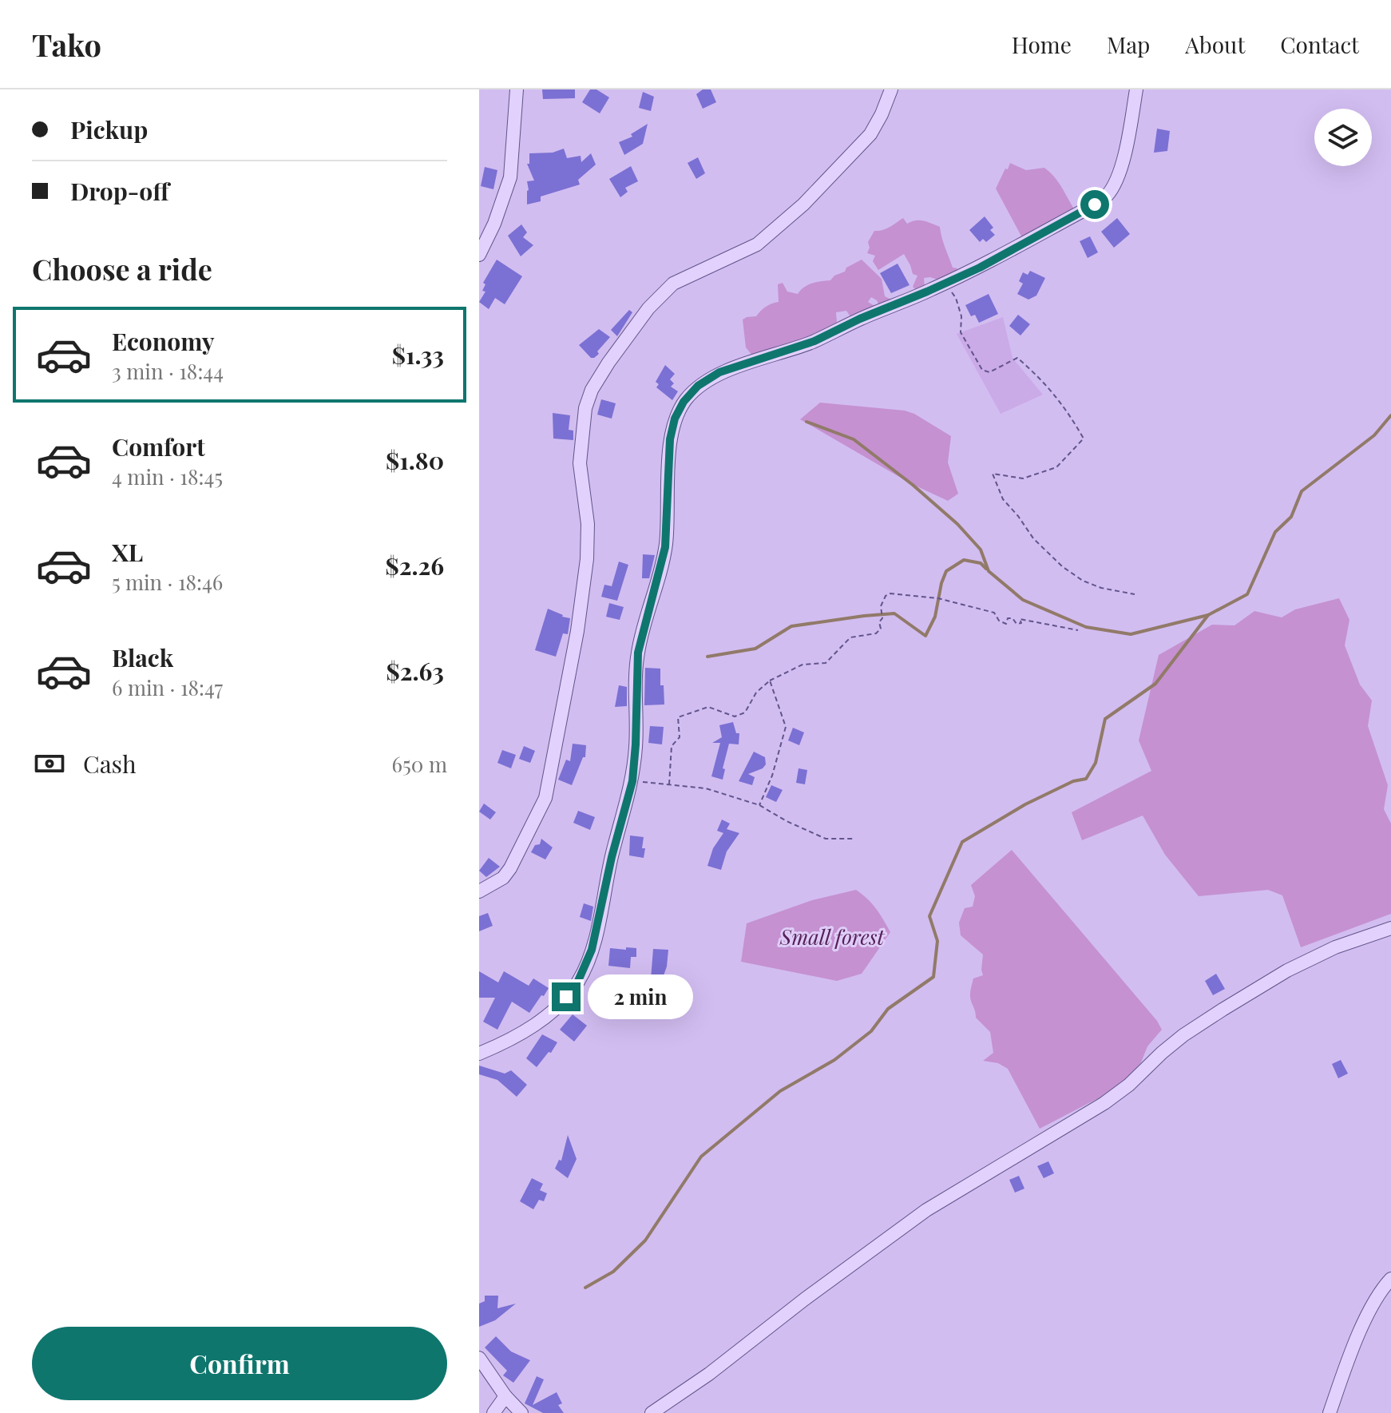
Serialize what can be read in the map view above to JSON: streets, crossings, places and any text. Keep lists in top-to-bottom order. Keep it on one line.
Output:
{"parks":["Small forest"],"page":{"header":"Tako","nav":["Home","Map","About","Contact"],"banner":["Pickup","Drop-off"],"heading":"Choose a ride","list":[{"name":"Economy","note":"3 min · 18:44","value":"$1.33"},{"name":"Comfort","note":"4 min · 18:45","value":"$1.80"},{"name":"XL","note":"5 min · 18:46","value":"$2.26"},{"name":"Black","note":"6 min · 18:47","value":"$2.63"}],"pay":["Cash","650 m"],"bubble":"2 min","buttons":"Confirm"}}
